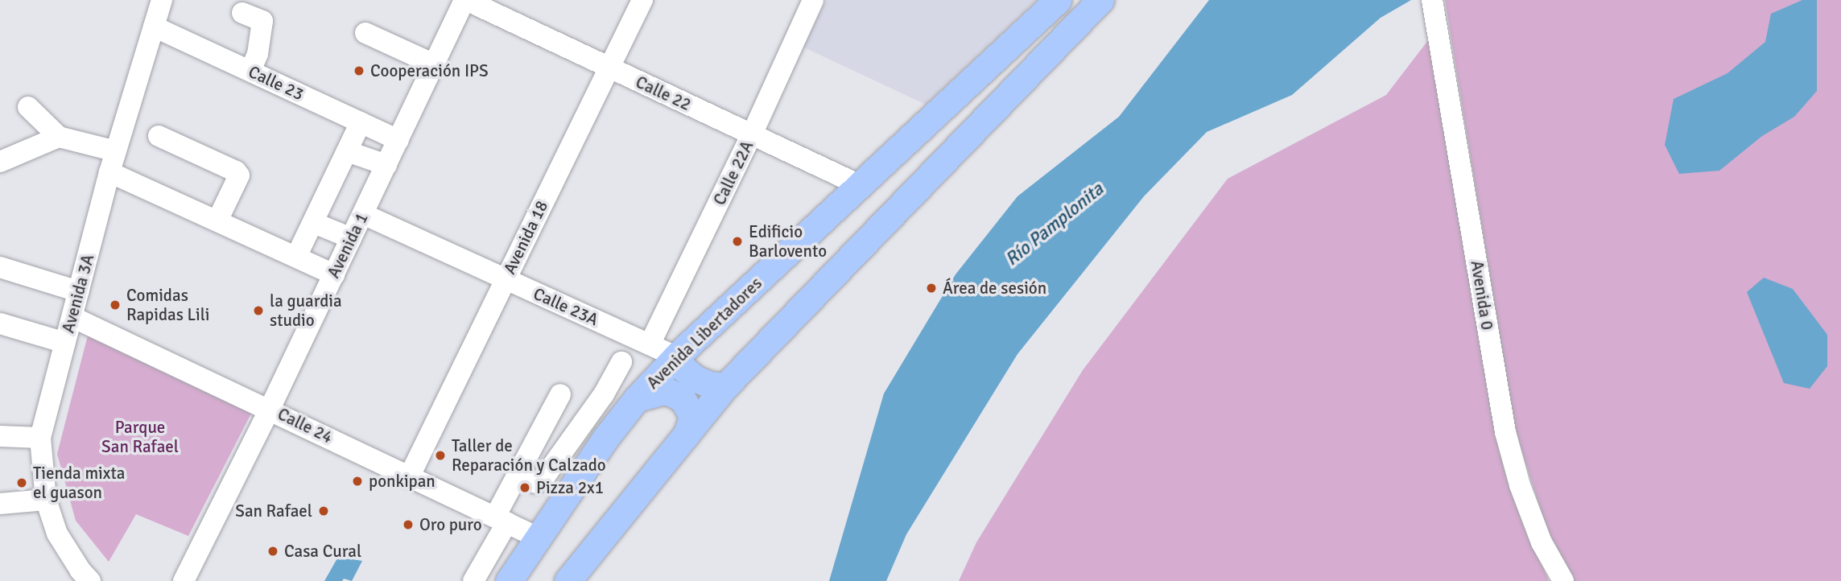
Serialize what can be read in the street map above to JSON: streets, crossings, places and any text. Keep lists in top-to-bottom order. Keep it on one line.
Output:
{"streets":{"main road":["Avenida Libertadores"],"street":["Calle 23","Calle 22","Calle 22A","Avenida 18","Avenida 1","Avenida 3A","Avenida 0","Calle 23A","Calle 24"]},"crossings":[["Calle 23","Avenida 1"],["Calle 23","Avenida 3A"],["Calle 22","Calle 22A"],["Calle 22","Avenida 18"],["Calle 22","Avenida 1"],["Calle 22","Avenida Libertadores"],["Calle 22A","Calle 23A"],["Avenida 18","Calle 23A"],["Avenida 18","Calle 24"],["Avenida 1","Calle 23A"],["Avenida 1","Calle 24"],["Avenida 3A","Calle 24"],["Calle 23A","Avenida Libertadores"],["Avenida Libertadores","Calle 24"]],"water":["Río Pamplonita"],"parks":["Parque San Rafael"],"places":["Cooperación IPS","Edificio Barlovento","Área de sesión","Comidas Rapidas Lili","la guardia studio","Taller de Reparación y Calzado","ponkipan","Tienda mixta el guason","Pizza 2x1","San Rafael","Oro puro","Casa Cural"]}
